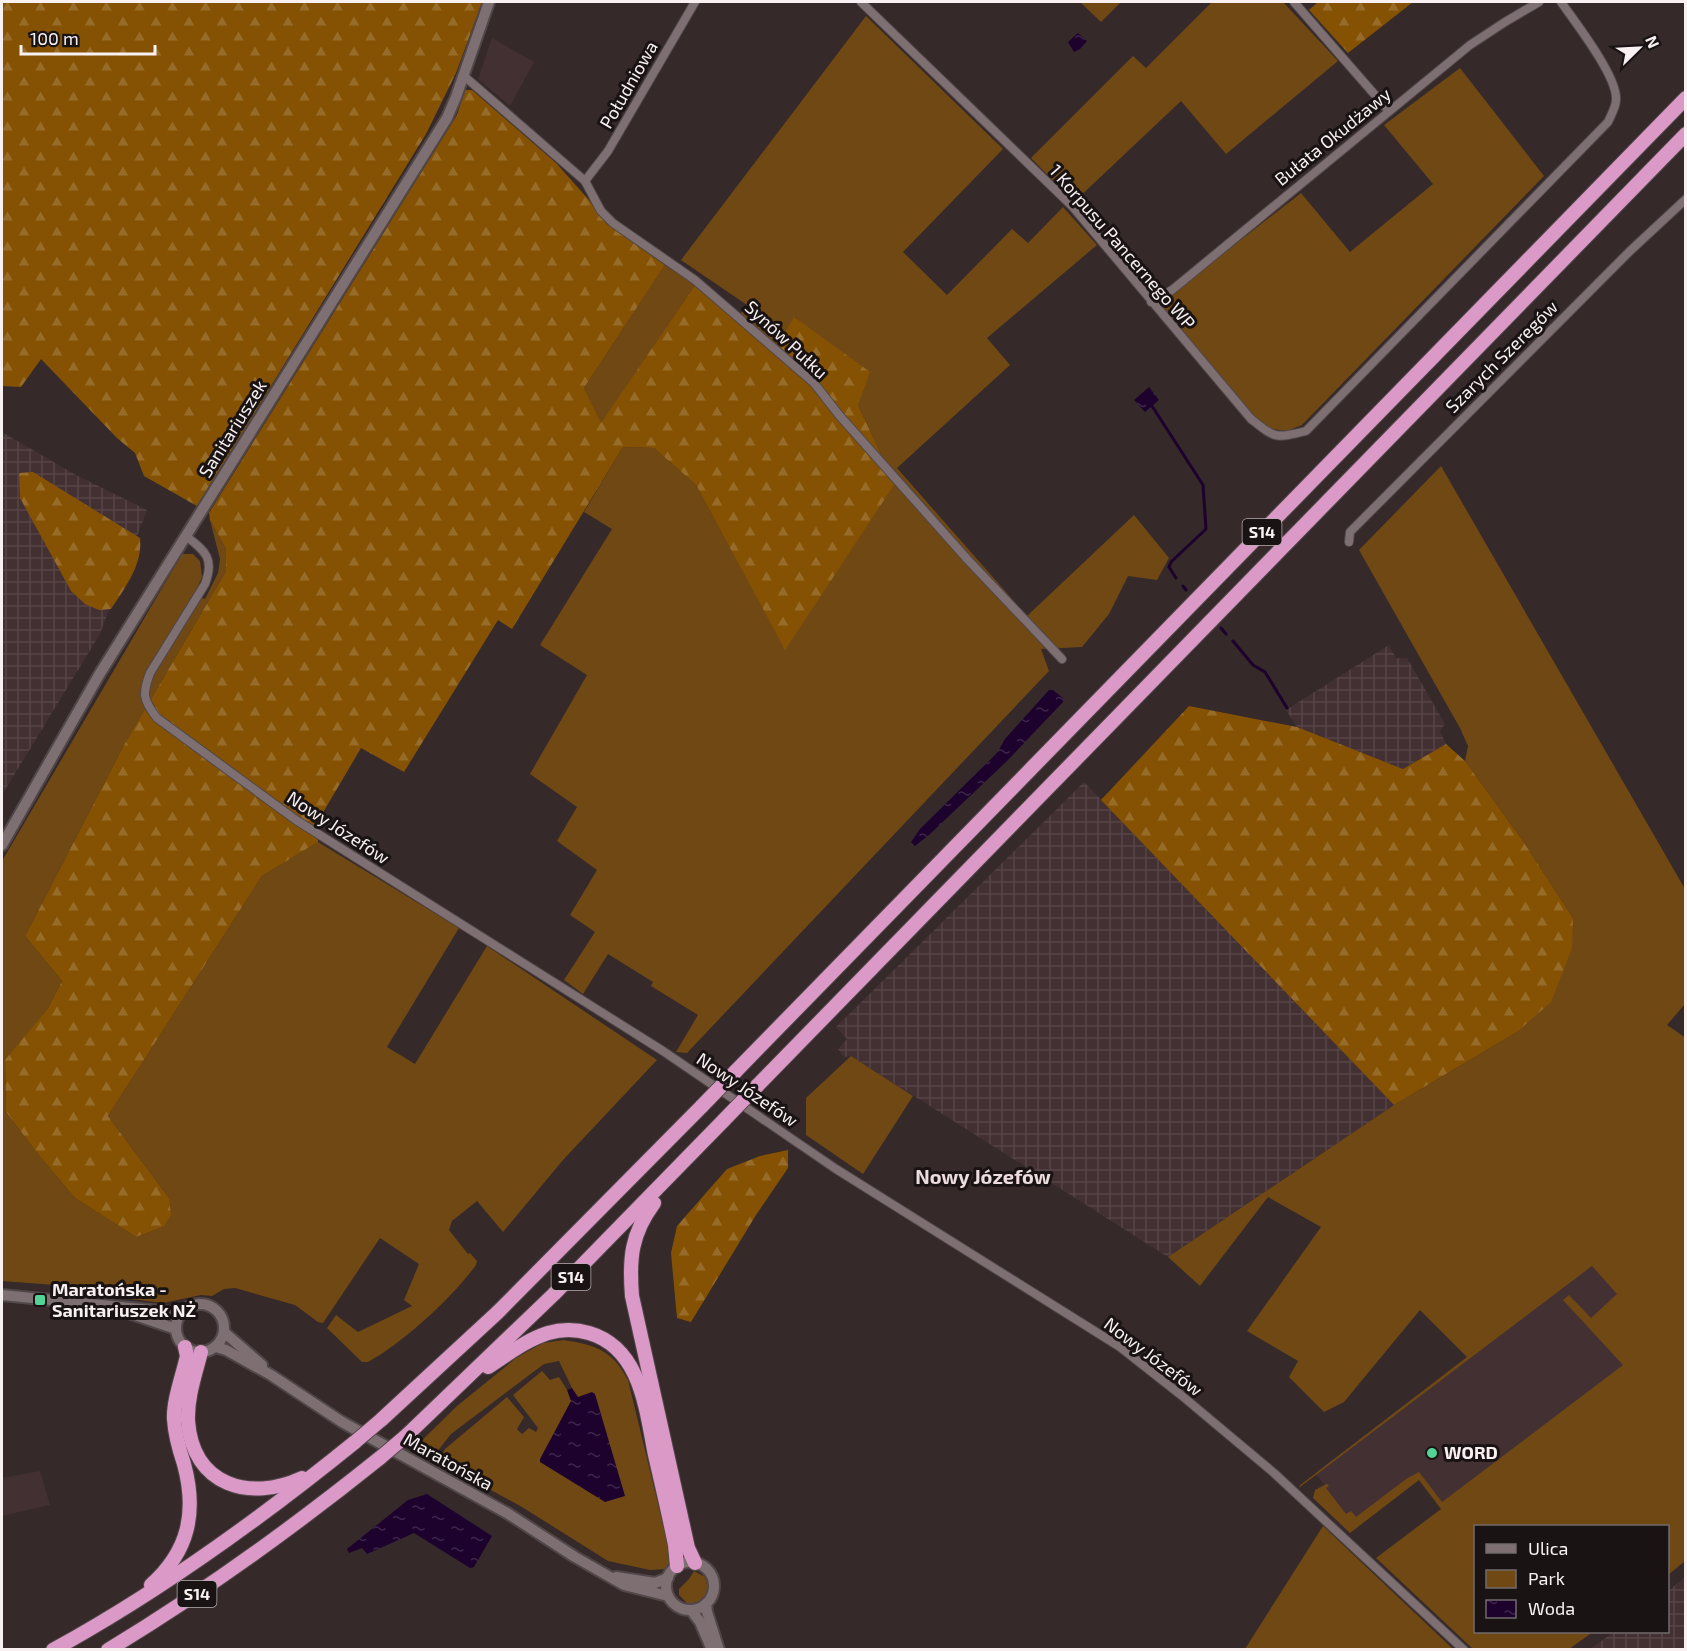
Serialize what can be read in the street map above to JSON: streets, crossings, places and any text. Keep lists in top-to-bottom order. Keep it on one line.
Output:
{"streets":{"highway":["S14"],"street":["Południowa","Bułata Okudżawy","1 Korpusu Pancernego WP","Synów Pułku","Szarych Szeregów","Sanitariuszek","Nowy Józefów","Maratońska"]},"crossings":[["Południowa","Synów Pułku"],["Bułata Okudżawy","1 Korpusu Pancernego WP"],["Synów Pułku","Sanitariuszek"],["Sanitariuszek","Nowy Józefów"]],"districts":["Nowy Józefów"],"places":{"transit":["Maratońska - Sanitariuszek NŻ"],"other":["WORD"]},"legend":["Ulica","Park","Woda"],"scale_bar":"100 m","north":"top right"}
